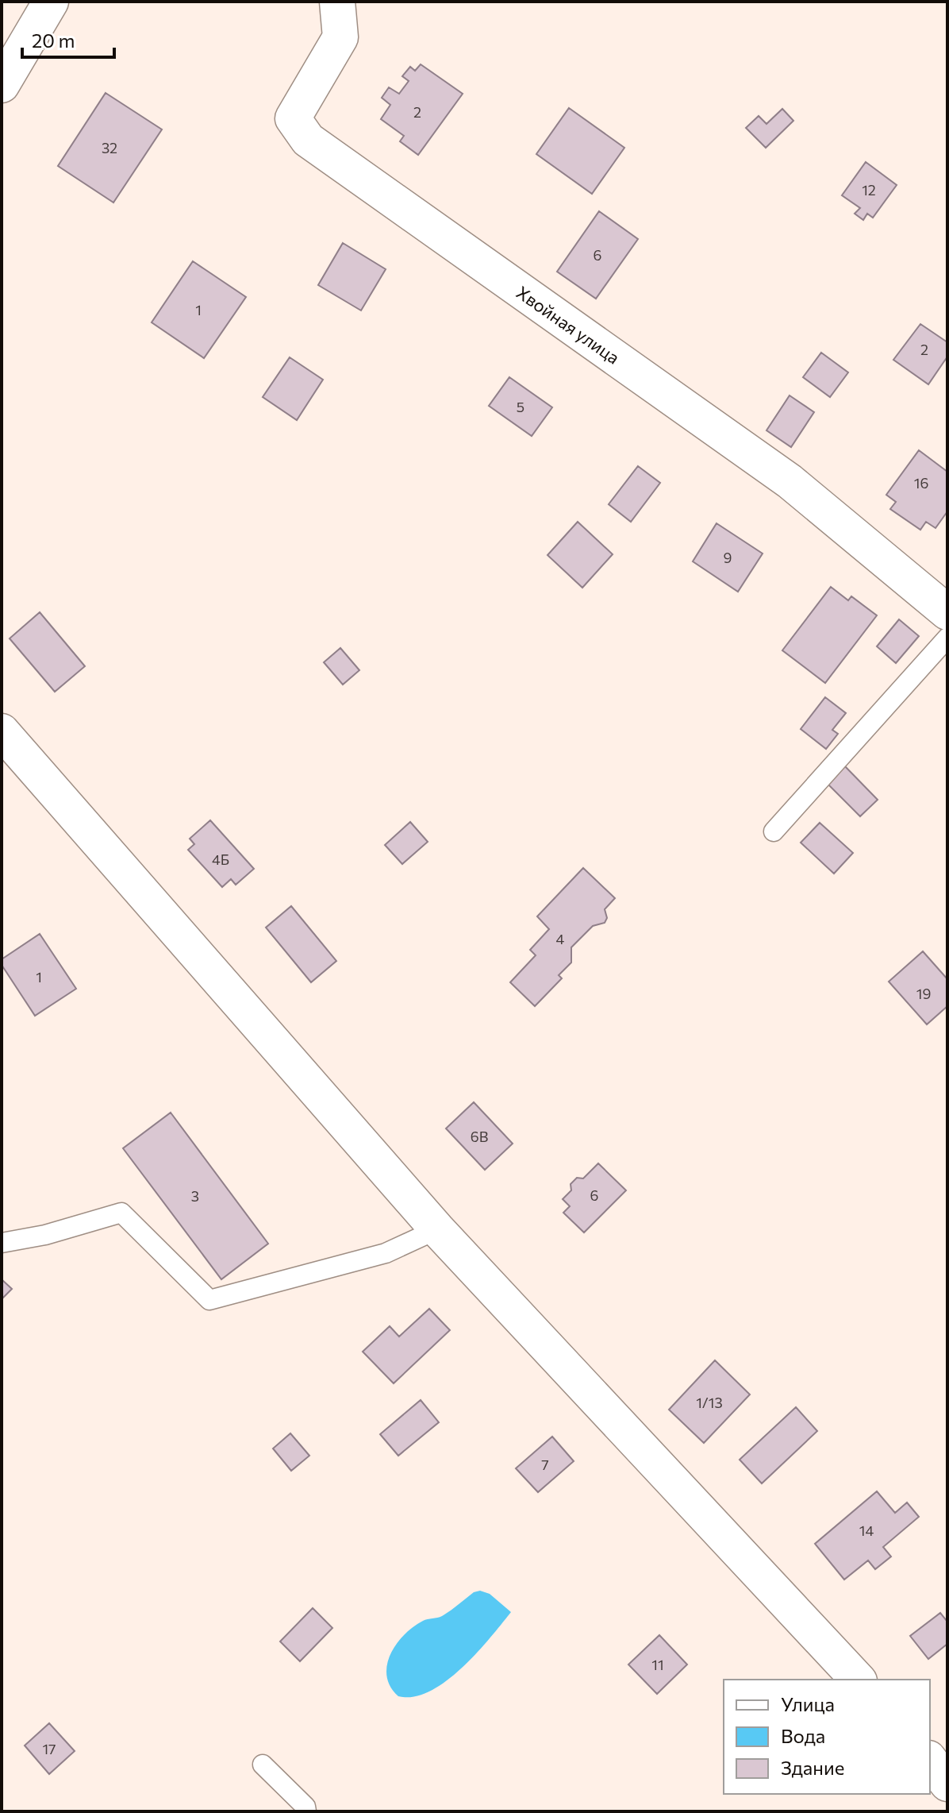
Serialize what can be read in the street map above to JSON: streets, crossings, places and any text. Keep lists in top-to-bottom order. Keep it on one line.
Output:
{"streets":{"street":["Хвойная улица"]},"house_numbers":["2","32","12","6","1","2","5","16","9","4Б","4","1","19","6В","6","3","1/13","7","14","11","17"],"legend":["Улица","Вода","Здание"],"scale_bar":"20 m"}
